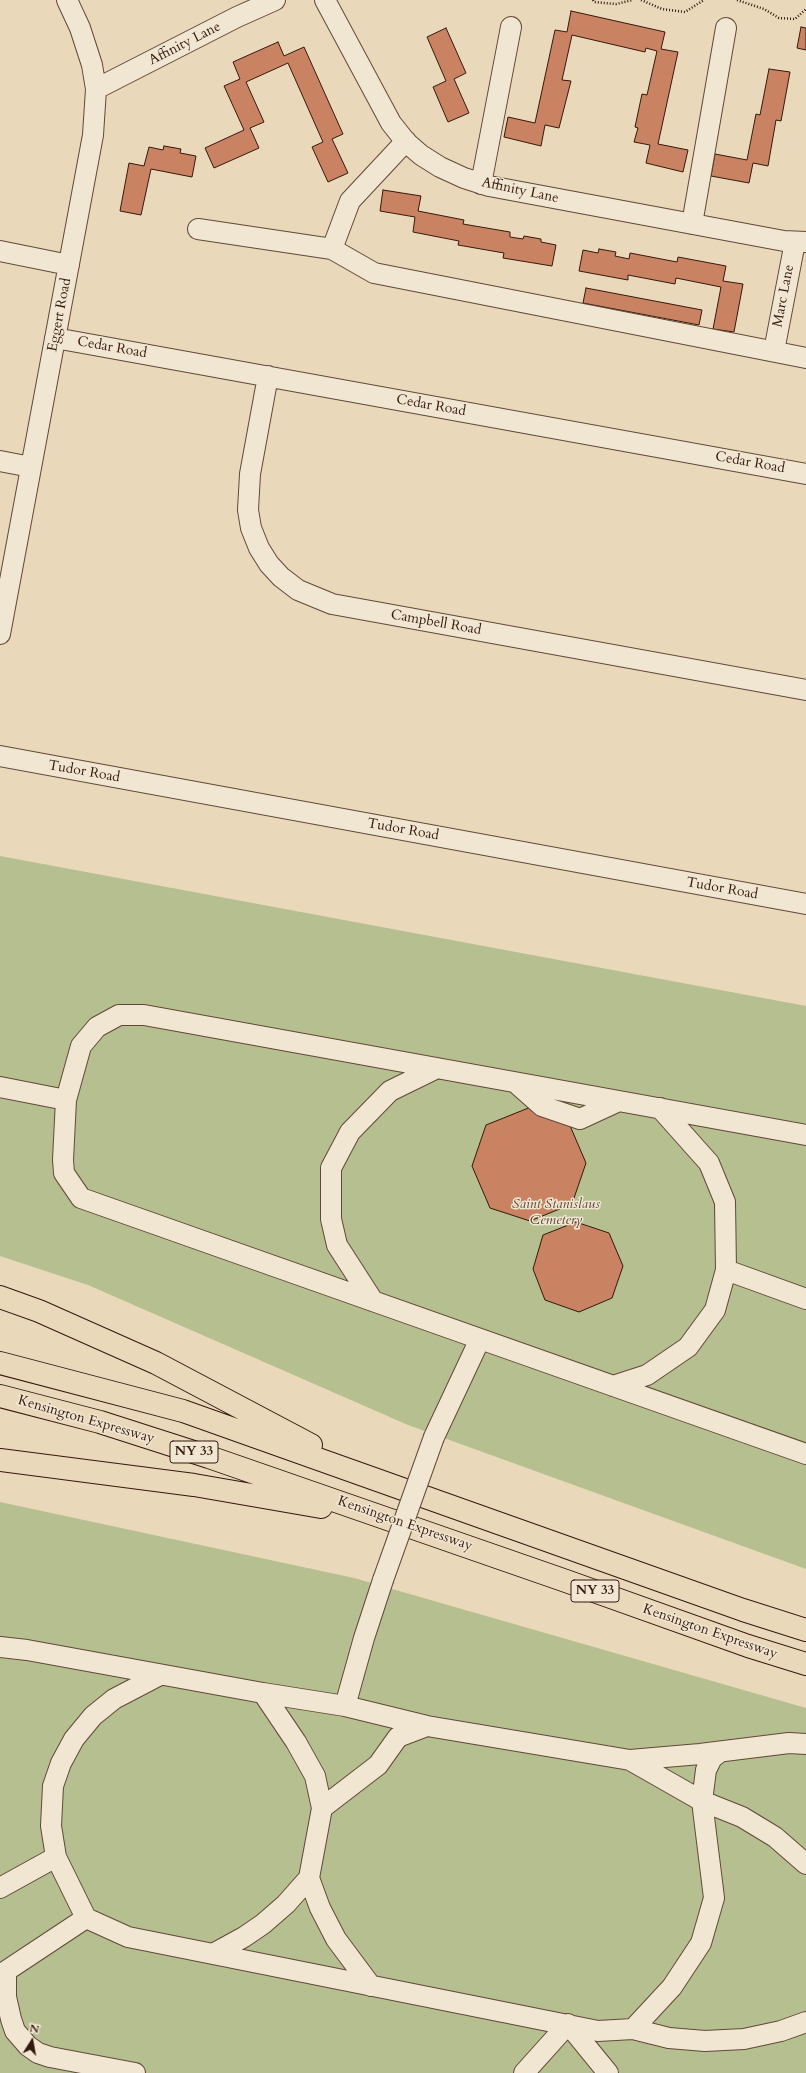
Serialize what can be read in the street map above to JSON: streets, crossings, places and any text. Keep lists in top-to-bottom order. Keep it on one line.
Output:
{"streets":{"highway":["Kensington Expressway","NY 33"],"street":["Affinity Lane","Marc Lane","Eggert Road","Cedar Road","Campbell Road","Tudor Road"]},"crossings":[["Affinity Lane","Marc Lane"],["Affinity Lane","Eggert Road"],["Eggert Road","Cedar Road"],["Cedar Road","Campbell Road"]],"parks":["Saint Stanislaus Cemetery"],"north":"top"}
